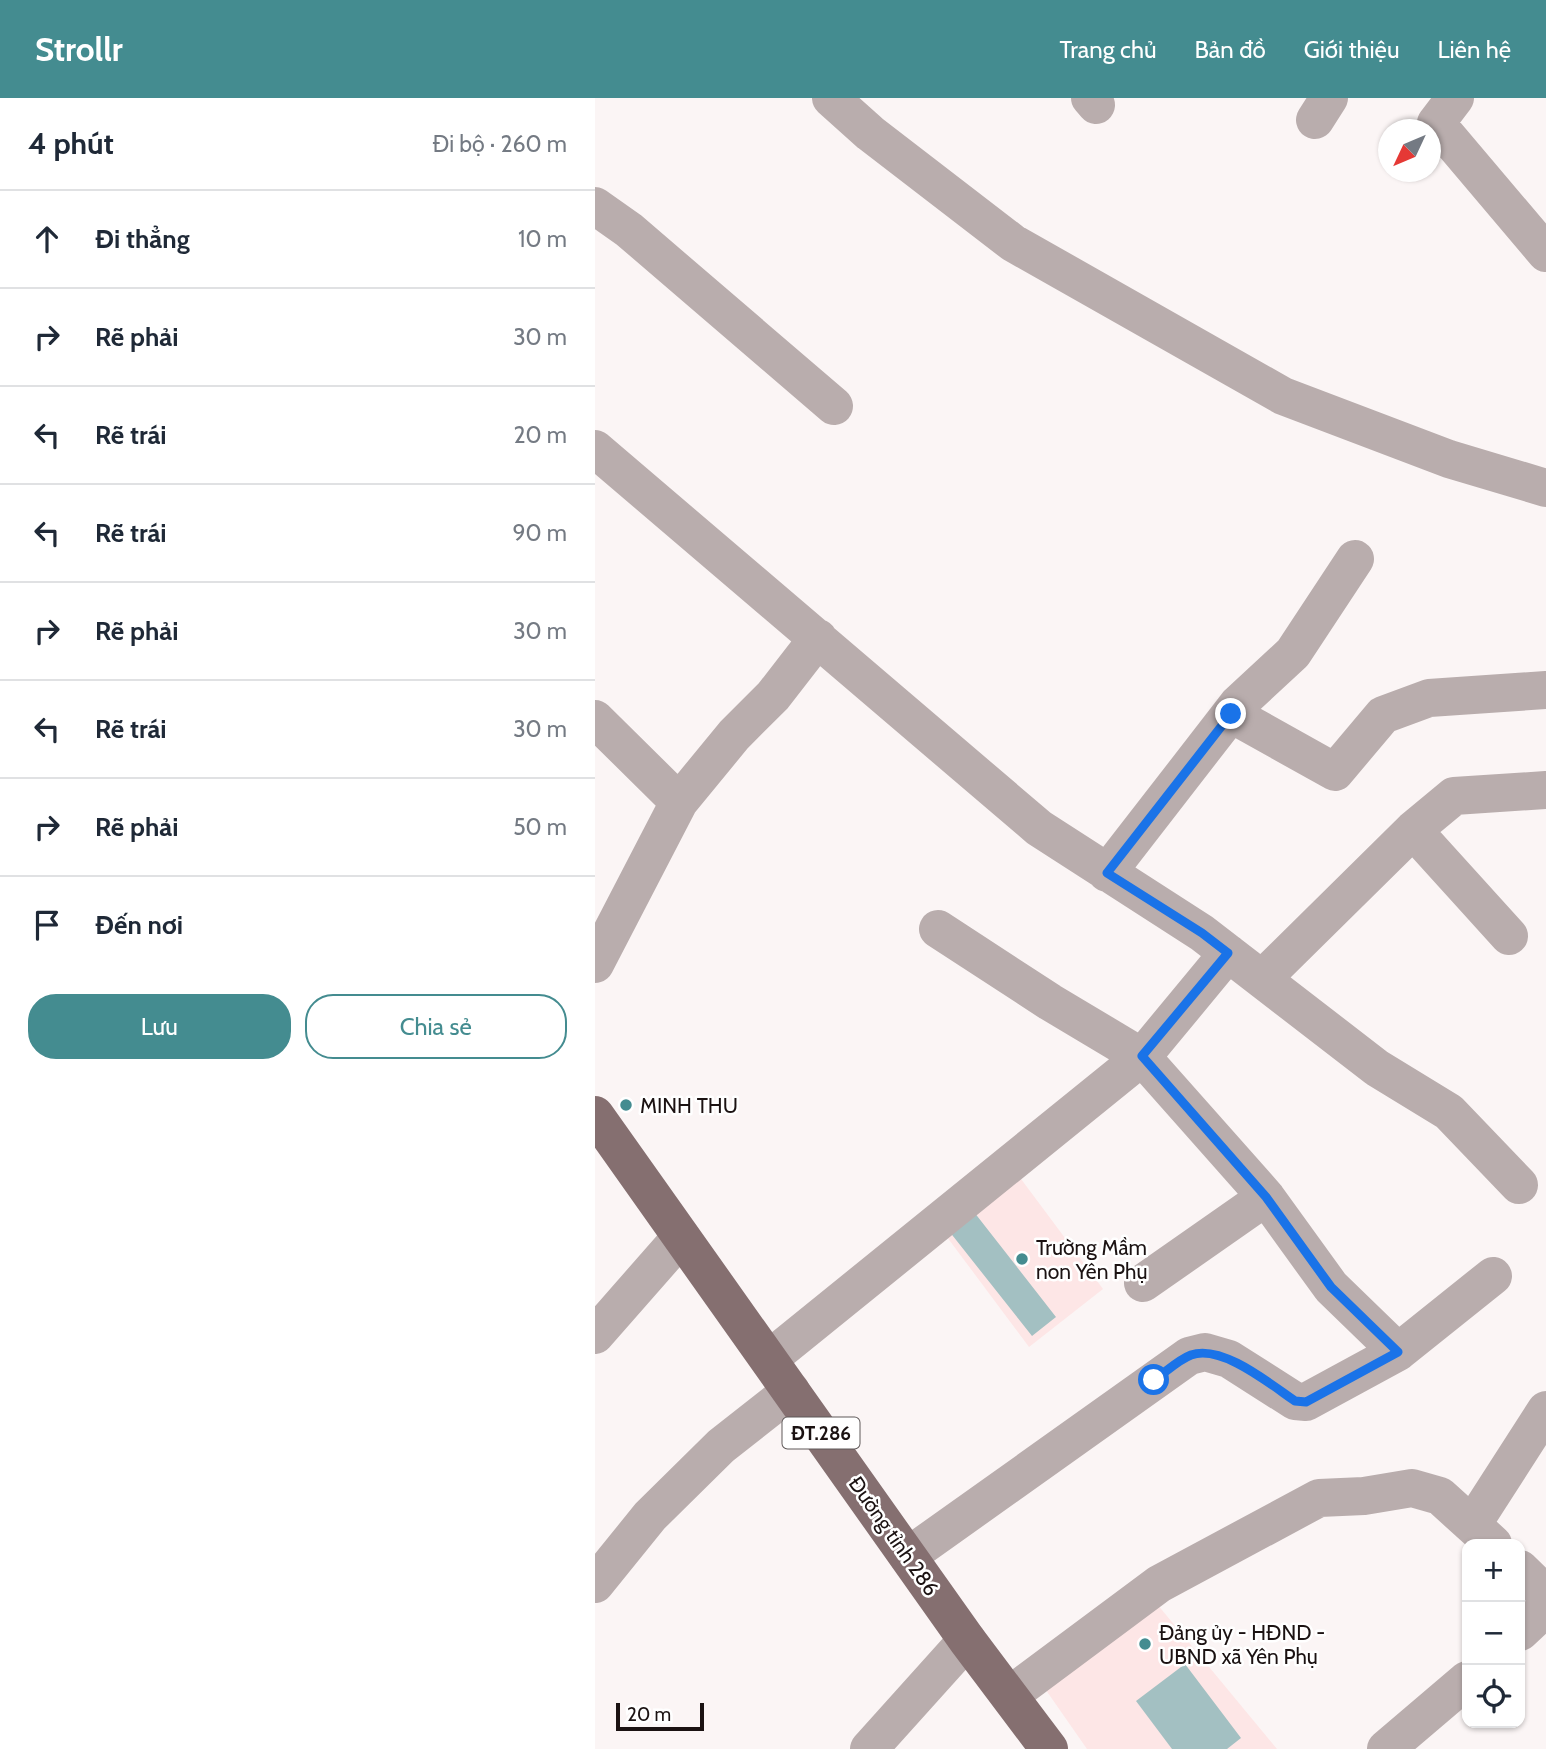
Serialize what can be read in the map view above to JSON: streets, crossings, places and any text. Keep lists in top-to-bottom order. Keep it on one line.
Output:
{"streets":{"main road":["ĐT.286","Đường tỉnh 286"]},"places":["MINH THU","Trường Mầm non Yên Phụ","Đảng ủy - HĐND - UBND xã Yên Phụ"],"scale_bar":"20 m","north":"bottom left","page":{"header":"Strollr","nav":["Trang chủ","Bản đồ","Giới thiệu","Liên hệ"],"heading":["4 phút","Đi bộ · 260 m"],"list":[["Đi thẳng","10 m"],["Rẽ phải","30 m"],["Rẽ trái","20 m"],["Rẽ trái","90 m"],["Rẽ phải","30 m"],["Rẽ trái","30 m"],["Rẽ phải","50 m"],"Đến nơi"],"buttons":["Lưu","Chia sẻ"],"map_buttons":["+","−"],"scale":"20 m"}}
